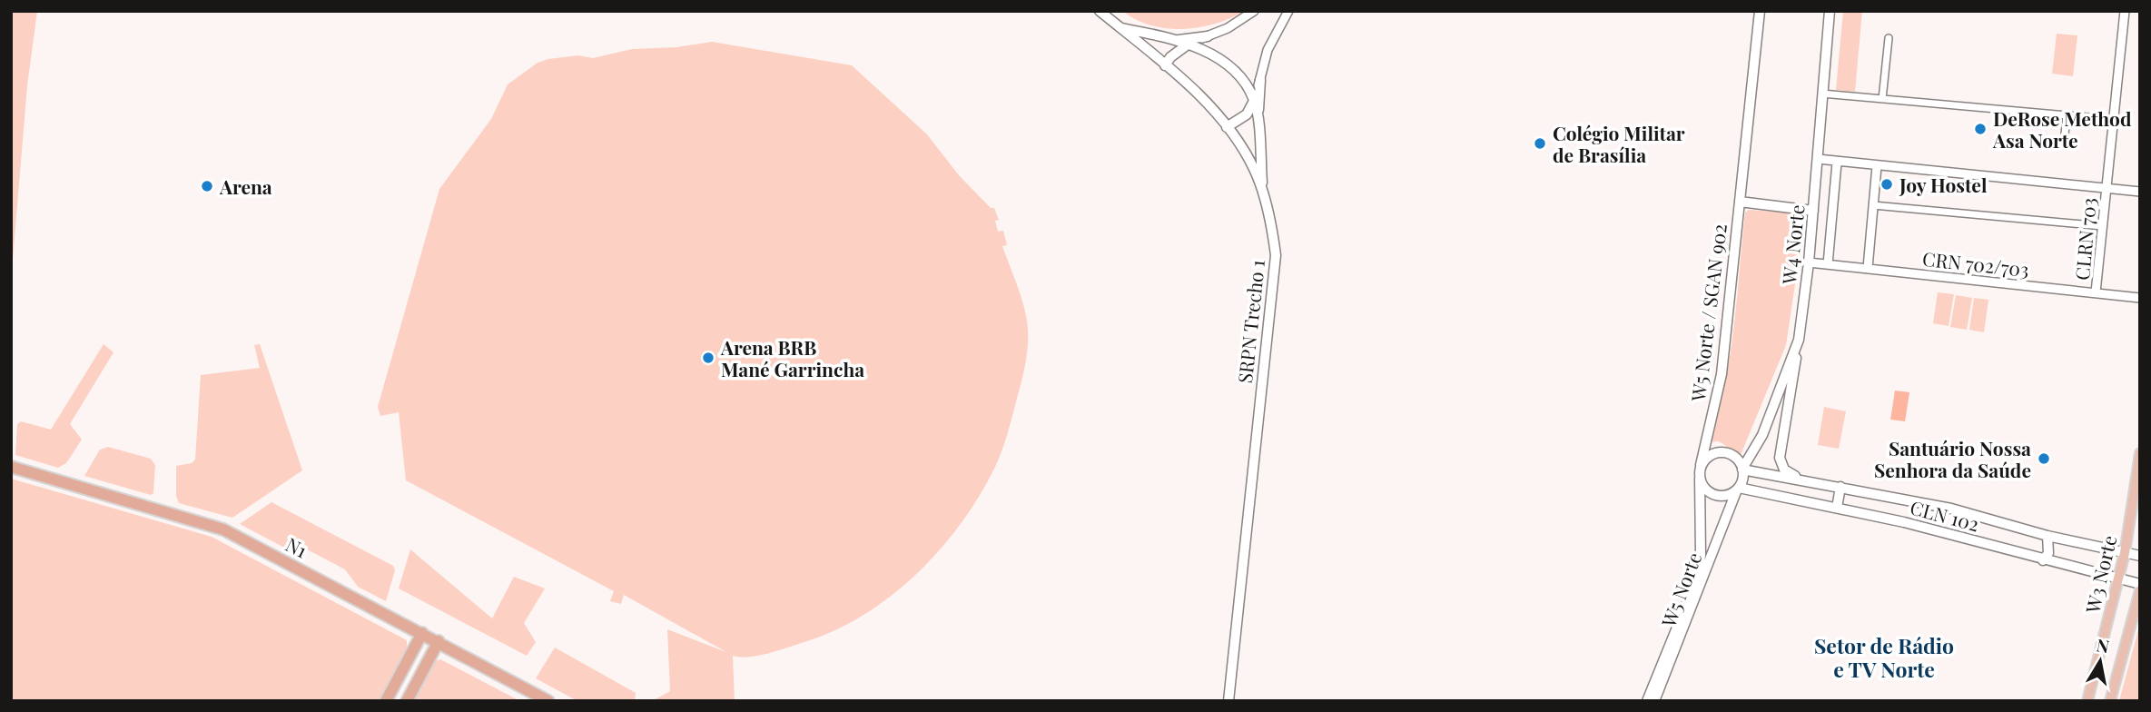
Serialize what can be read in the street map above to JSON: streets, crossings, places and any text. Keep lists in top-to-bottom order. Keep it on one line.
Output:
{"streets":{"highway":["N1"],"main road":["W4 Norte","W5 Norte / SGAN 902","SRPN Trecho 1","CLN 102","W3 Norte","W5 Norte"],"street":["CLRN 703","CRN 702/703"]},"crossings":[["CLRN 703","CRN 702/703"],["W4 Norte","CRN 702/703"],["W4 Norte","W5 Norte / SGAN 902"],["W4 Norte","CLN 102"],["W4 Norte","W5 Norte"],["W5 Norte / SGAN 902","CLN 102"],["W5 Norte / SGAN 902","W5 Norte"],["CLN 102","W3 Norte"],["CLN 102","W5 Norte"]],"districts":["Setor de Rádio e TV Norte"],"places":["DeRose Method Asa Norte","Colégio Militar de Brasília","Joy Hostel","Arena","Arena BRB Mané Garrincha","Santuário Nossa Senhora da Saúde"],"north":"top"}
